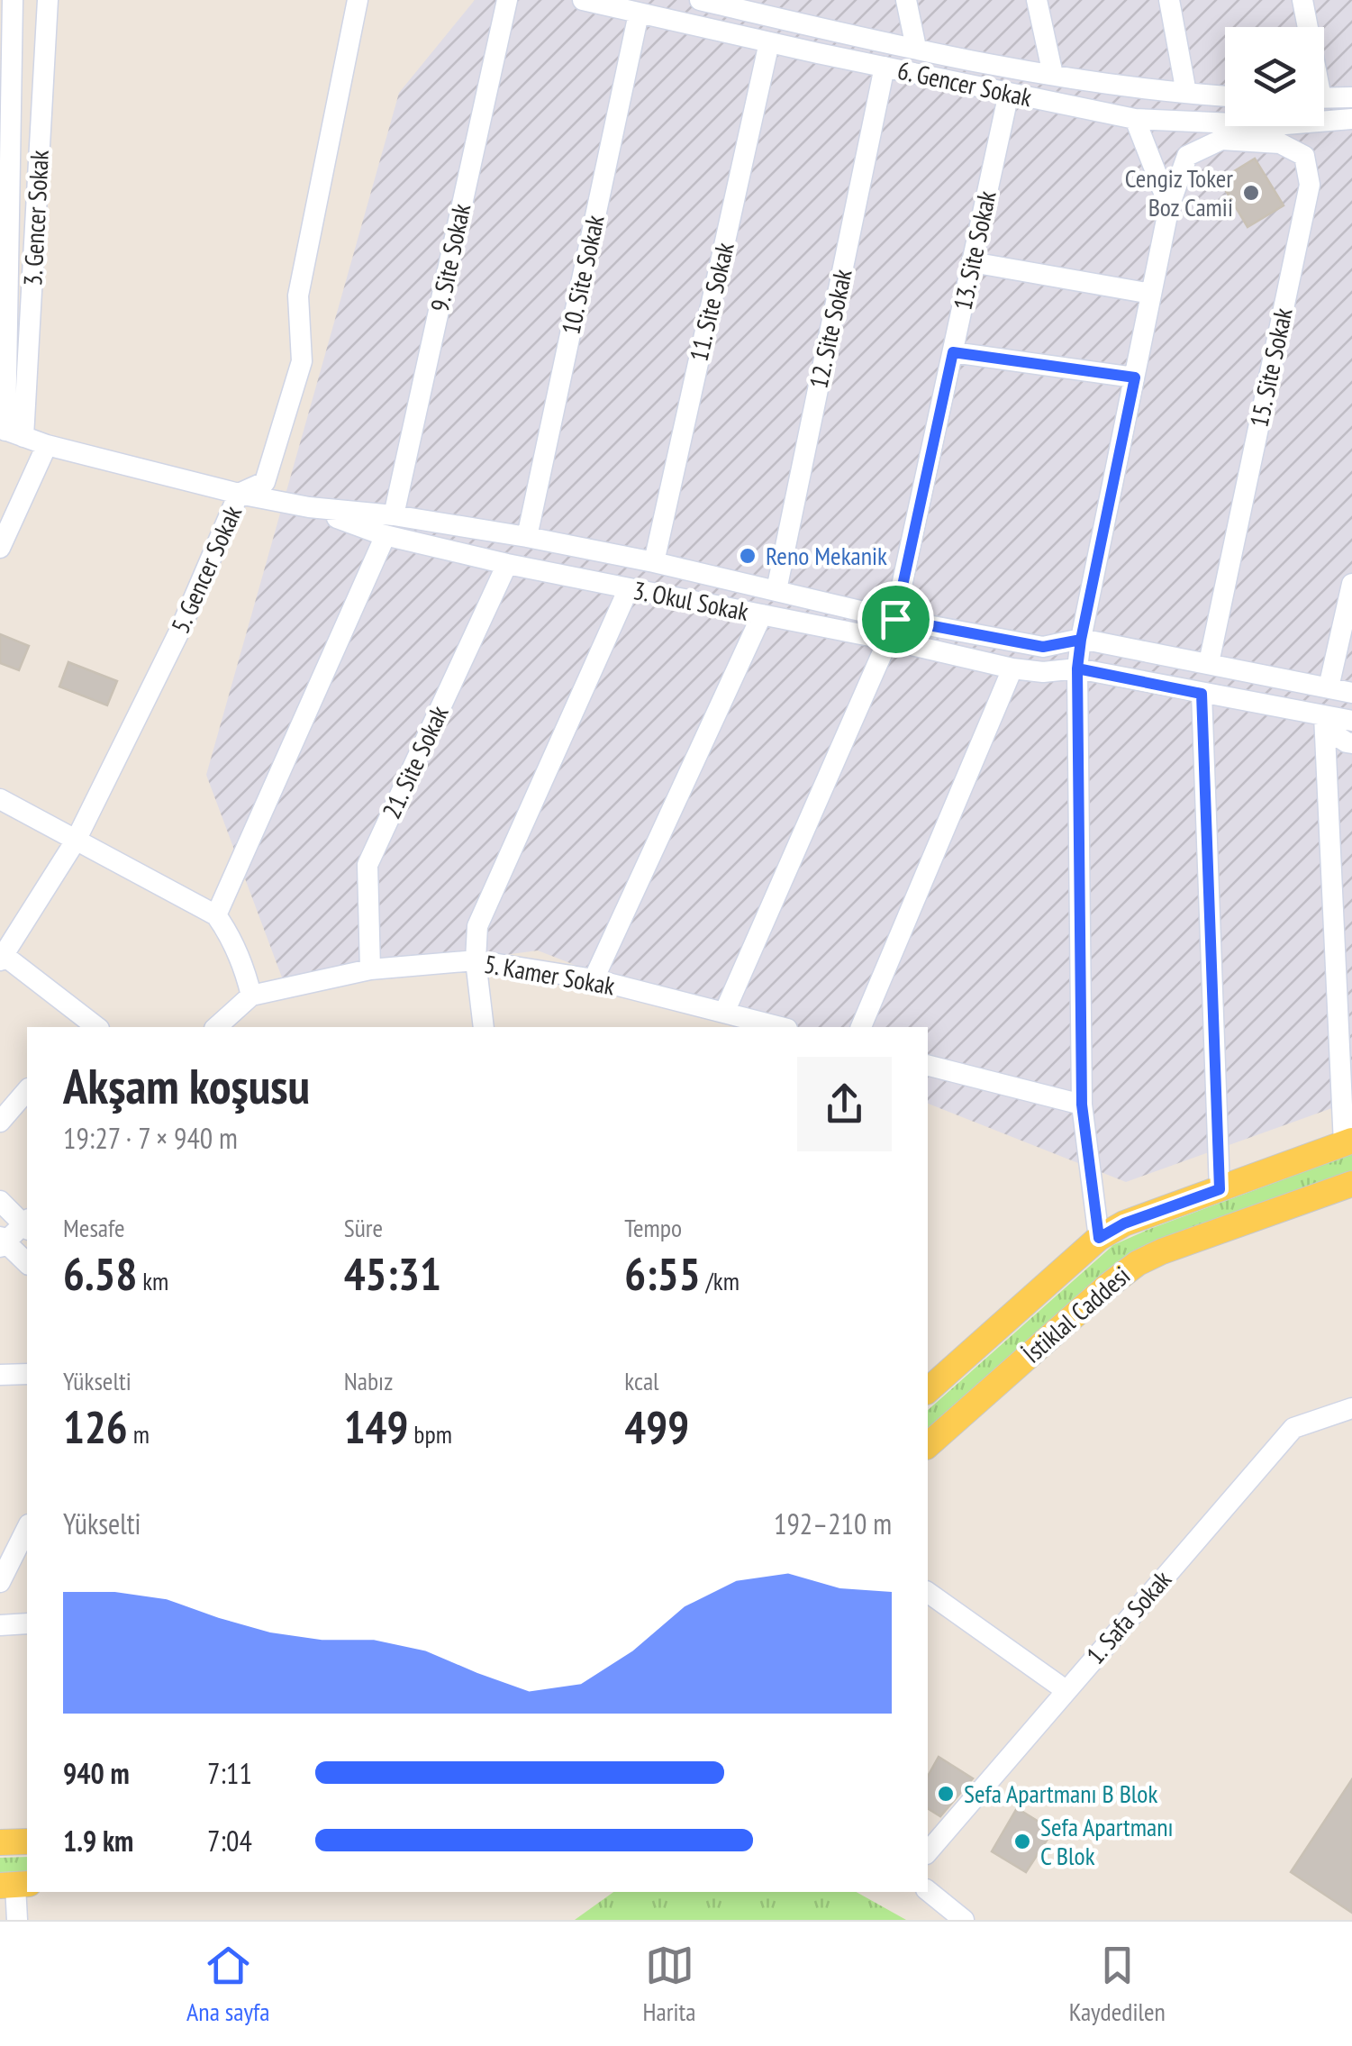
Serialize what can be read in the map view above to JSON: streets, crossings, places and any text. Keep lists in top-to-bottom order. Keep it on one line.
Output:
{"streets":{"main road":["İstiklal Caddesi"],"street":["6. Gencer Sokak","3. Gencer Sokak","13. Site Sokak","9. Site Sokak","10. Site Sokak","11. Site Sokak","12. Site Sokak","15. Site Sokak","5. Gencer Sokak","3. Okul Sokak","21. Site Sokak","5. Kamer Sokak","1. Safa Sokak"]},"crossings":[["6. Gencer Sokak","13. Site Sokak"],["6. Gencer Sokak","10. Site Sokak"],["6. Gencer Sokak","11. Site Sokak"],["6. Gencer Sokak","12. Site Sokak"],["6. Gencer Sokak","15. Site Sokak"],["3. Gencer Sokak","3. Okul Sokak"],["13. Site Sokak","3. Okul Sokak"],["9. Site Sokak","3. Okul Sokak"],["10. Site Sokak","3. Okul Sokak"],["11. Site Sokak","3. Okul Sokak"],["12. Site Sokak","3. Okul Sokak"],["15. Site Sokak","3. Okul Sokak"],["5. Gencer Sokak","3. Okul Sokak"],["3. Okul Sokak","21. Site Sokak"],["21. Site Sokak","5. Kamer Sokak"]],"places":["Cengiz Toker Boz Camii","Reno Mekanik","Sefa Apartmanı B Blok","Sefa Apartmanı C Blok"],"page":{"heading":["Akşam koşusu","19:27 · 7 × 940 m"],"stats":[["Mesafe","6.58 km"],["Süre","45:31"],["Tempo","6:55 /km"],["Yükselti","126 m"],["Nabız","149 bpm"],["kcal","499"]],"chart":["Yükselti","192–210 m"],"list":[{"name":"940 m","note":"7:11"},{"name":"1.9 km","note":"7:04"}],"tabs":["Ana sayfa","Harita","Kaydedilen"]}}
